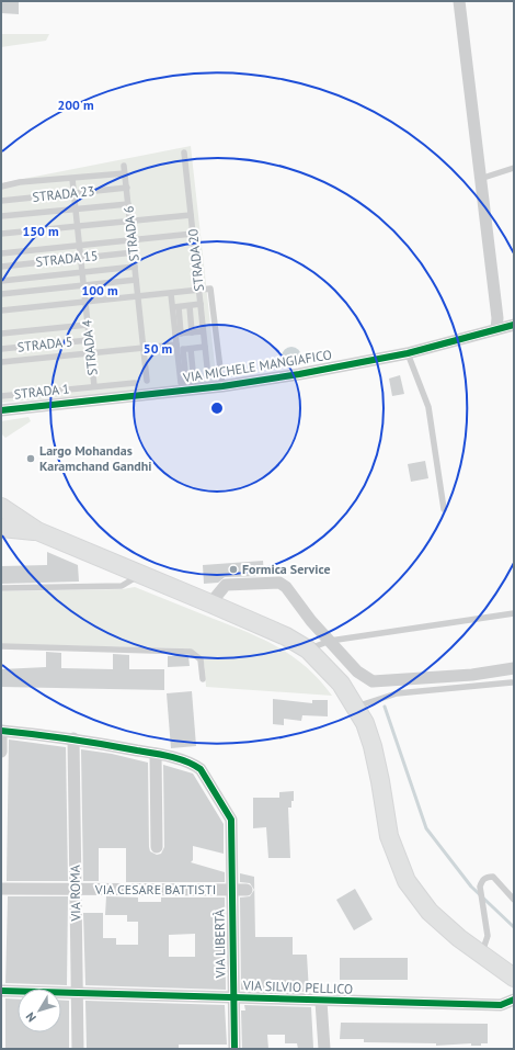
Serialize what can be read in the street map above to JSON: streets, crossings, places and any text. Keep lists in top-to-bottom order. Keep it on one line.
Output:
{"streets":{"street":["VIA MICHELE MANGIAFICO","VIA CESARE BATTISTI","VIA ROMA","VIA LIBERTÀ","VIA SILVIO PELLICO"],"lane":["STRADA 23","STRADA 6","STRADA 15","STRADA 20","STRADA 5","STRADA 4","STRADA 1"]},"crossings":[["STRADA 23","STRADA 6"],["STRADA 23","STRADA 4"],["STRADA 6","STRADA 15"],["STRADA 15","STRADA 4"],["STRADA 5","STRADA 4"],["STRADA 4","STRADA 1"],["VIA CESARE BATTISTI","VIA ROMA"],["VIA CESARE BATTISTI","VIA LIBERTÀ"],["VIA ROMA","VIA LIBERTÀ"],["VIA ROMA","VIA SILVIO PELLICO"],["VIA LIBERTÀ","VIA SILVIO PELLICO"]],"places":["Largo Mohandas Karamchand Gandhi","Formica Service"],"north":"bottom left","rings":["200 m","150 m","100 m","50 m"]}
